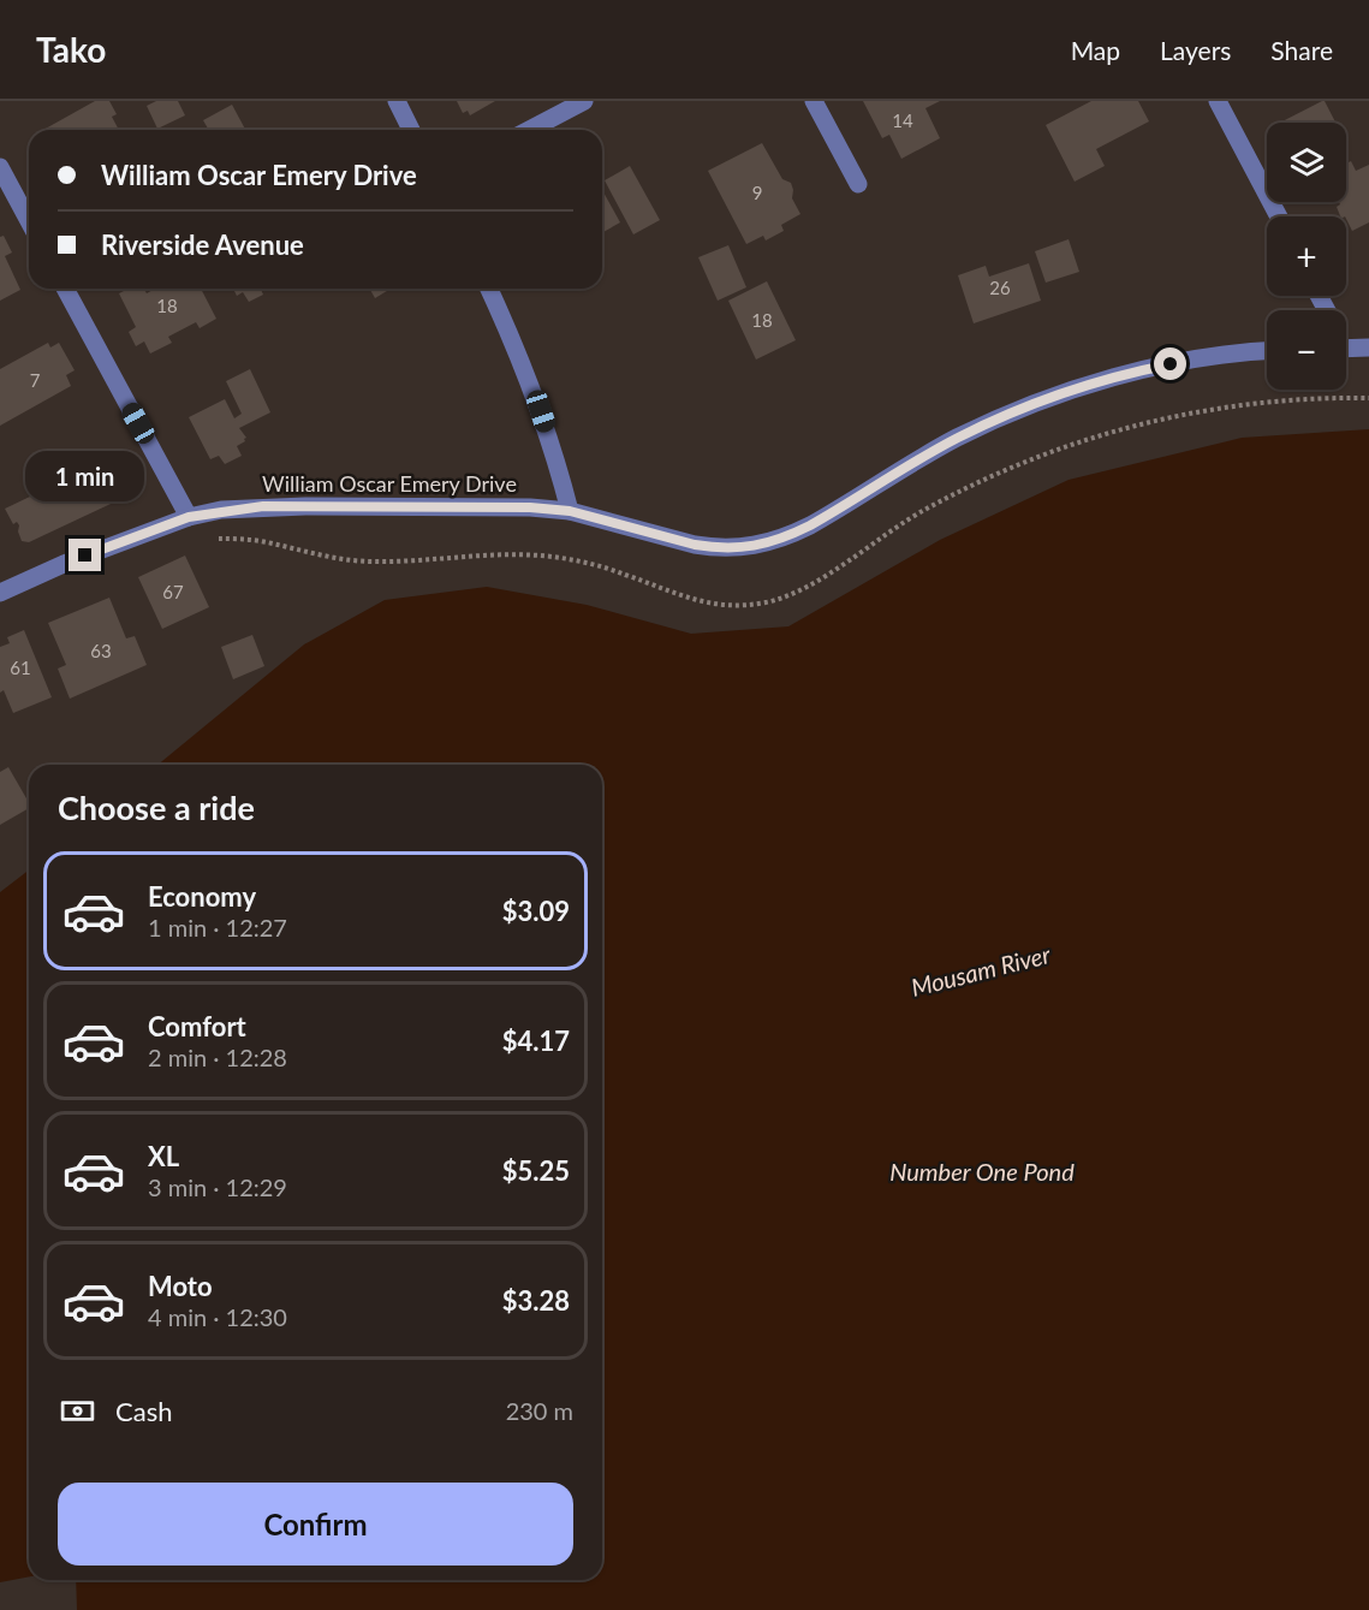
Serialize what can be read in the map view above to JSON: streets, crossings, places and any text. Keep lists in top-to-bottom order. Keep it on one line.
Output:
{"streets":{"street":["William Oscar Emery Drive"]},"water":["Mousam River","Number One Pond"],"house_numbers":["14","9","26","18","18","7","67","63","61"],"page":{"header":"Tako","nav":["Map","Layers","Share"],"map_buttons":["+","−"],"banner":["William Oscar Emery Drive","Riverside Avenue"],"bubble":"1 min","heading":"Choose a ride","list":[{"name":"Economy","note":"1 min · 12:27","value":"$3.09"},{"name":"Comfort","note":"2 min · 12:28","value":"$4.17"},{"name":"XL","note":"3 min · 12:29","value":"$5.25"},{"name":"Moto","note":"4 min · 12:30","value":"$3.28"}],"pay":["Cash","230 m"],"buttons":"Confirm"}}
